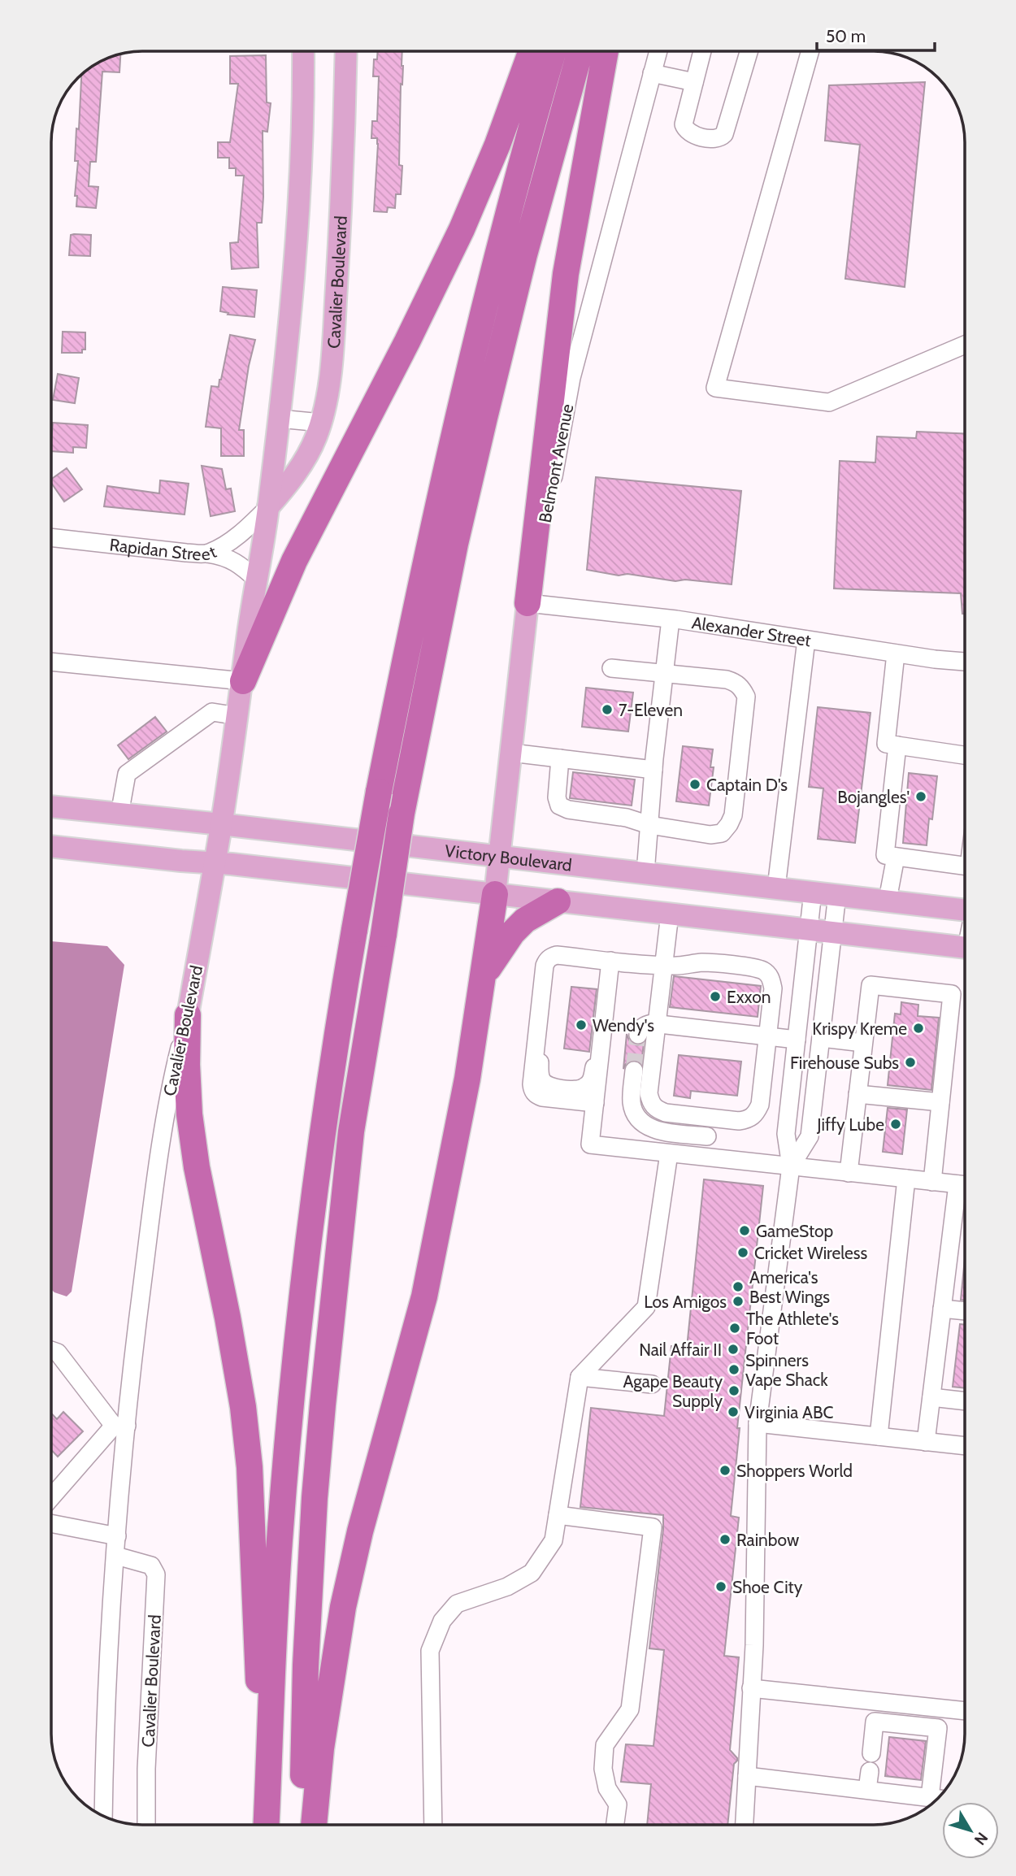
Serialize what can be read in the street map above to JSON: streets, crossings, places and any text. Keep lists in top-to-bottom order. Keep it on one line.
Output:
{"streets":{"main road":["Cavalier Boulevard","Belmont Avenue","Victory Boulevard"],"street":["Rapidan Street","Alexander Street"]},"crossings":[["Cavalier Boulevard","Rapidan Street"],["Cavalier Boulevard","Victory Boulevard"],["Belmont Avenue","Alexander Street"],["Belmont Avenue","Victory Boulevard"]],"places":["7-Eleven","Captain D's","Bojangles'","Exxon","Wendy's","Krispy Kreme","Firehouse Subs","Jiffy Lube","GameStop","Cricket Wireless","America's Best Wings","Los Amigos","The Athlete's Foot","Nail Affair II","Spinners Vape Shack","Agape Beauty Supply","Virginia ABC","Shoppers World","Rainbow","Shoe City"],"scale_bar":"50 m","north":"bottom right"}
